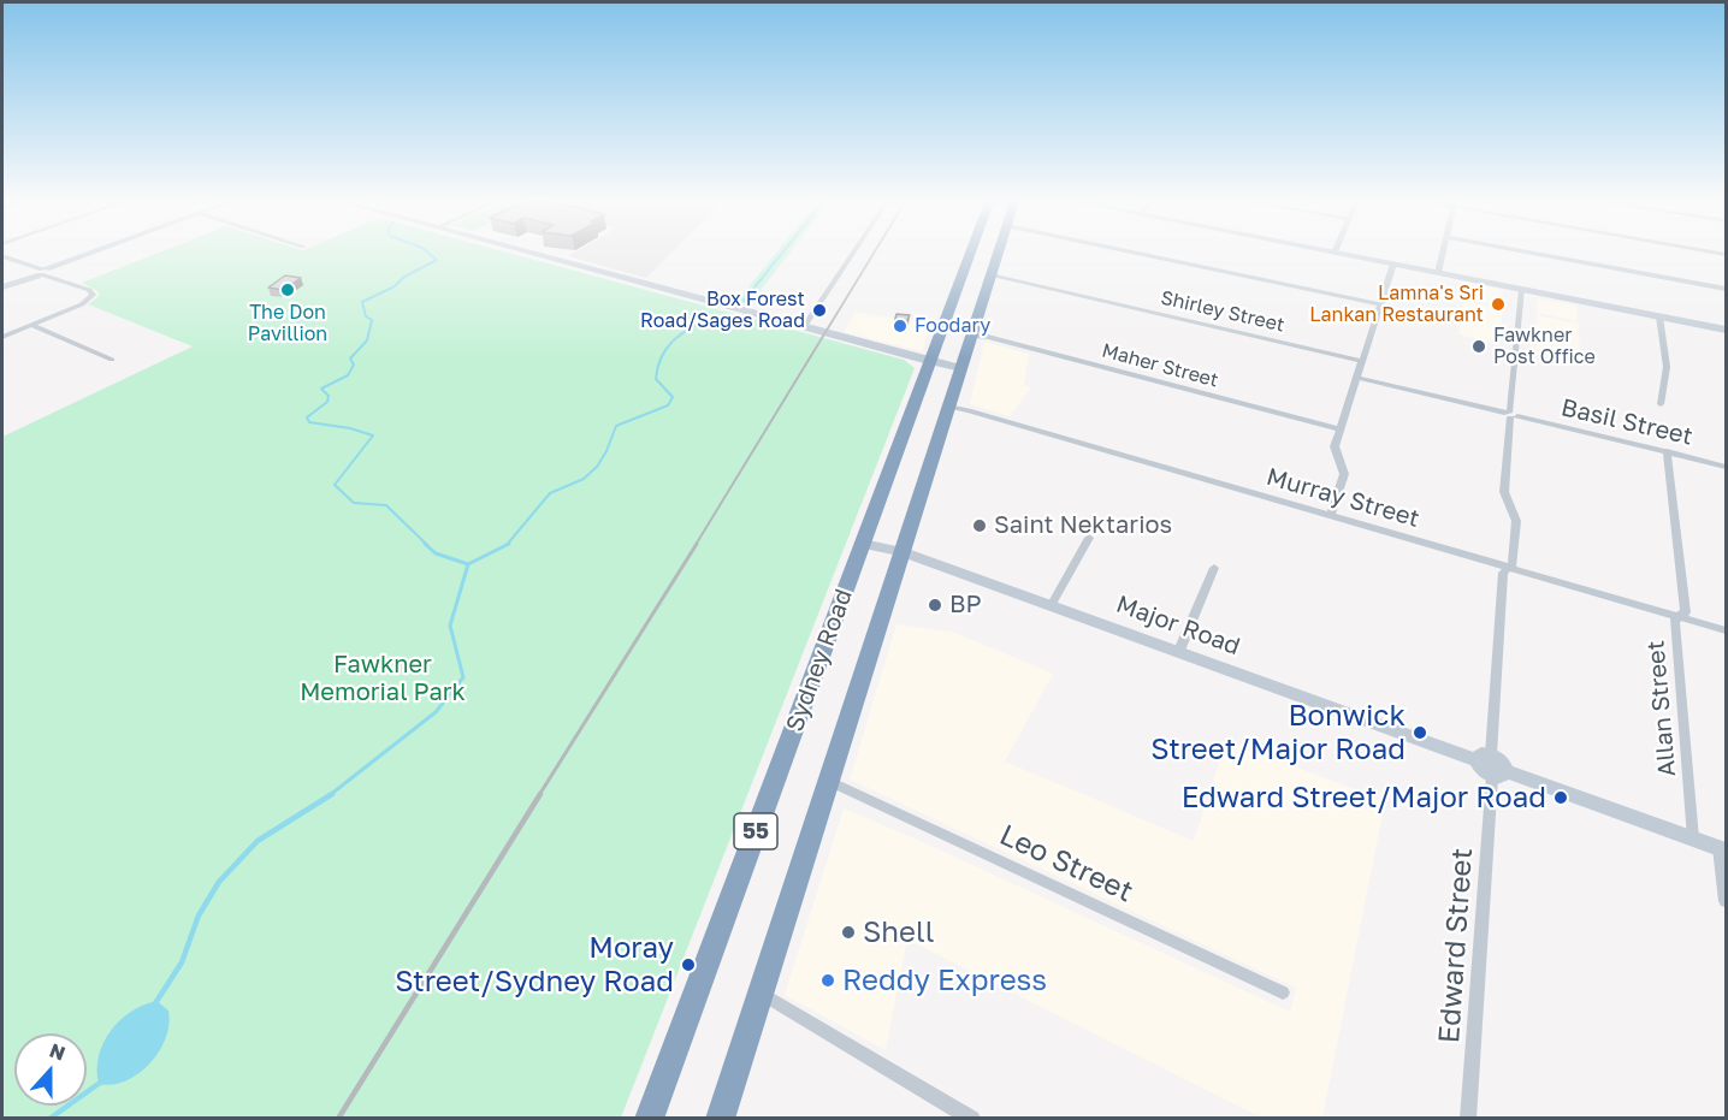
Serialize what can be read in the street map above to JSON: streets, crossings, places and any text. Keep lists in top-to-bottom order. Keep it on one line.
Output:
{"streets":{"highway":["Sydney Road","55"],"street":["Shirley Street","Maher Street","Basil Street","Murray Street","Major Road","Allan Street","Leo Street","Edward Street"]},"crossings":[["Shirley Street","Sydney Road"],["Maher Street","Sydney Road"],["Basil Street","Allan Street"],["Murray Street","Sydney Road"],["Murray Street","Allan Street"],["Major Road","Sydney Road"],["Sydney Road","Leo Street"]],"parks":["Fawkner Memorial Park"],"places":["The Don Pavillion","Lamna's Sri Lankan Restaurant","Box Forest Road/Sages Road","Foodary","Fawkner Post Office","Saint Nektarios","BP","Bonwick Street/Major Road","Edward Street/Major Road","Shell","Moray Street/Sydney Road","Reddy Express"],"north":"top"}
